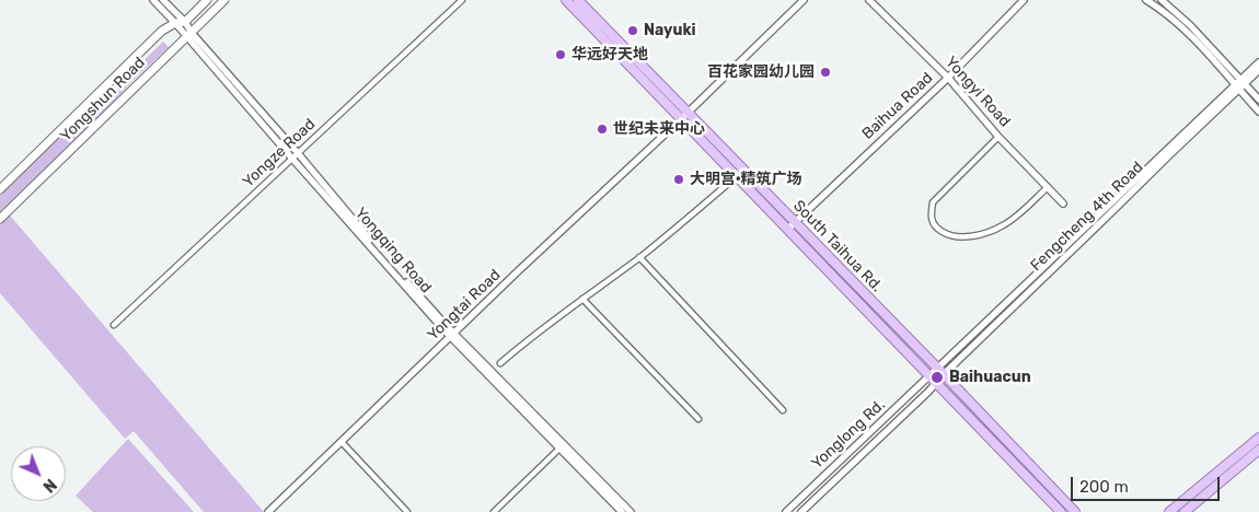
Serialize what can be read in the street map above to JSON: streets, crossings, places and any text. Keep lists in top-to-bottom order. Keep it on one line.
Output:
{"streets":{"main road":["Yongshun Road","South Taihua Rd."],"street":["Yongyi Road","Baihua Road","Yongze Road","Fengcheng 4th Road","Yongqing Road","Yongtai Road","Yonglong Rd."]},"crossings":[["Yongyi Road","Baihua Road"],["Yongshun Road","Yongqing Road"],["Baihua Road","South Taihua Rd."],["Yongze Road","Yongqing Road"],["Fengcheng 4th Road","South Taihua Rd."],["Fengcheng 4th Road","Yonglong Rd."],["South Taihua Rd.","Yongtai Road"],["South Taihua Rd.","Yonglong Rd."],["Yongqing Road","Yongtai Road"]],"places":["Nayuki","华远好天地","百花家园幼儿园","世纪未来中心","大明宫·精筑广场","Baihuacun"],"scale_bar":"200 m","north":"bottom right"}
